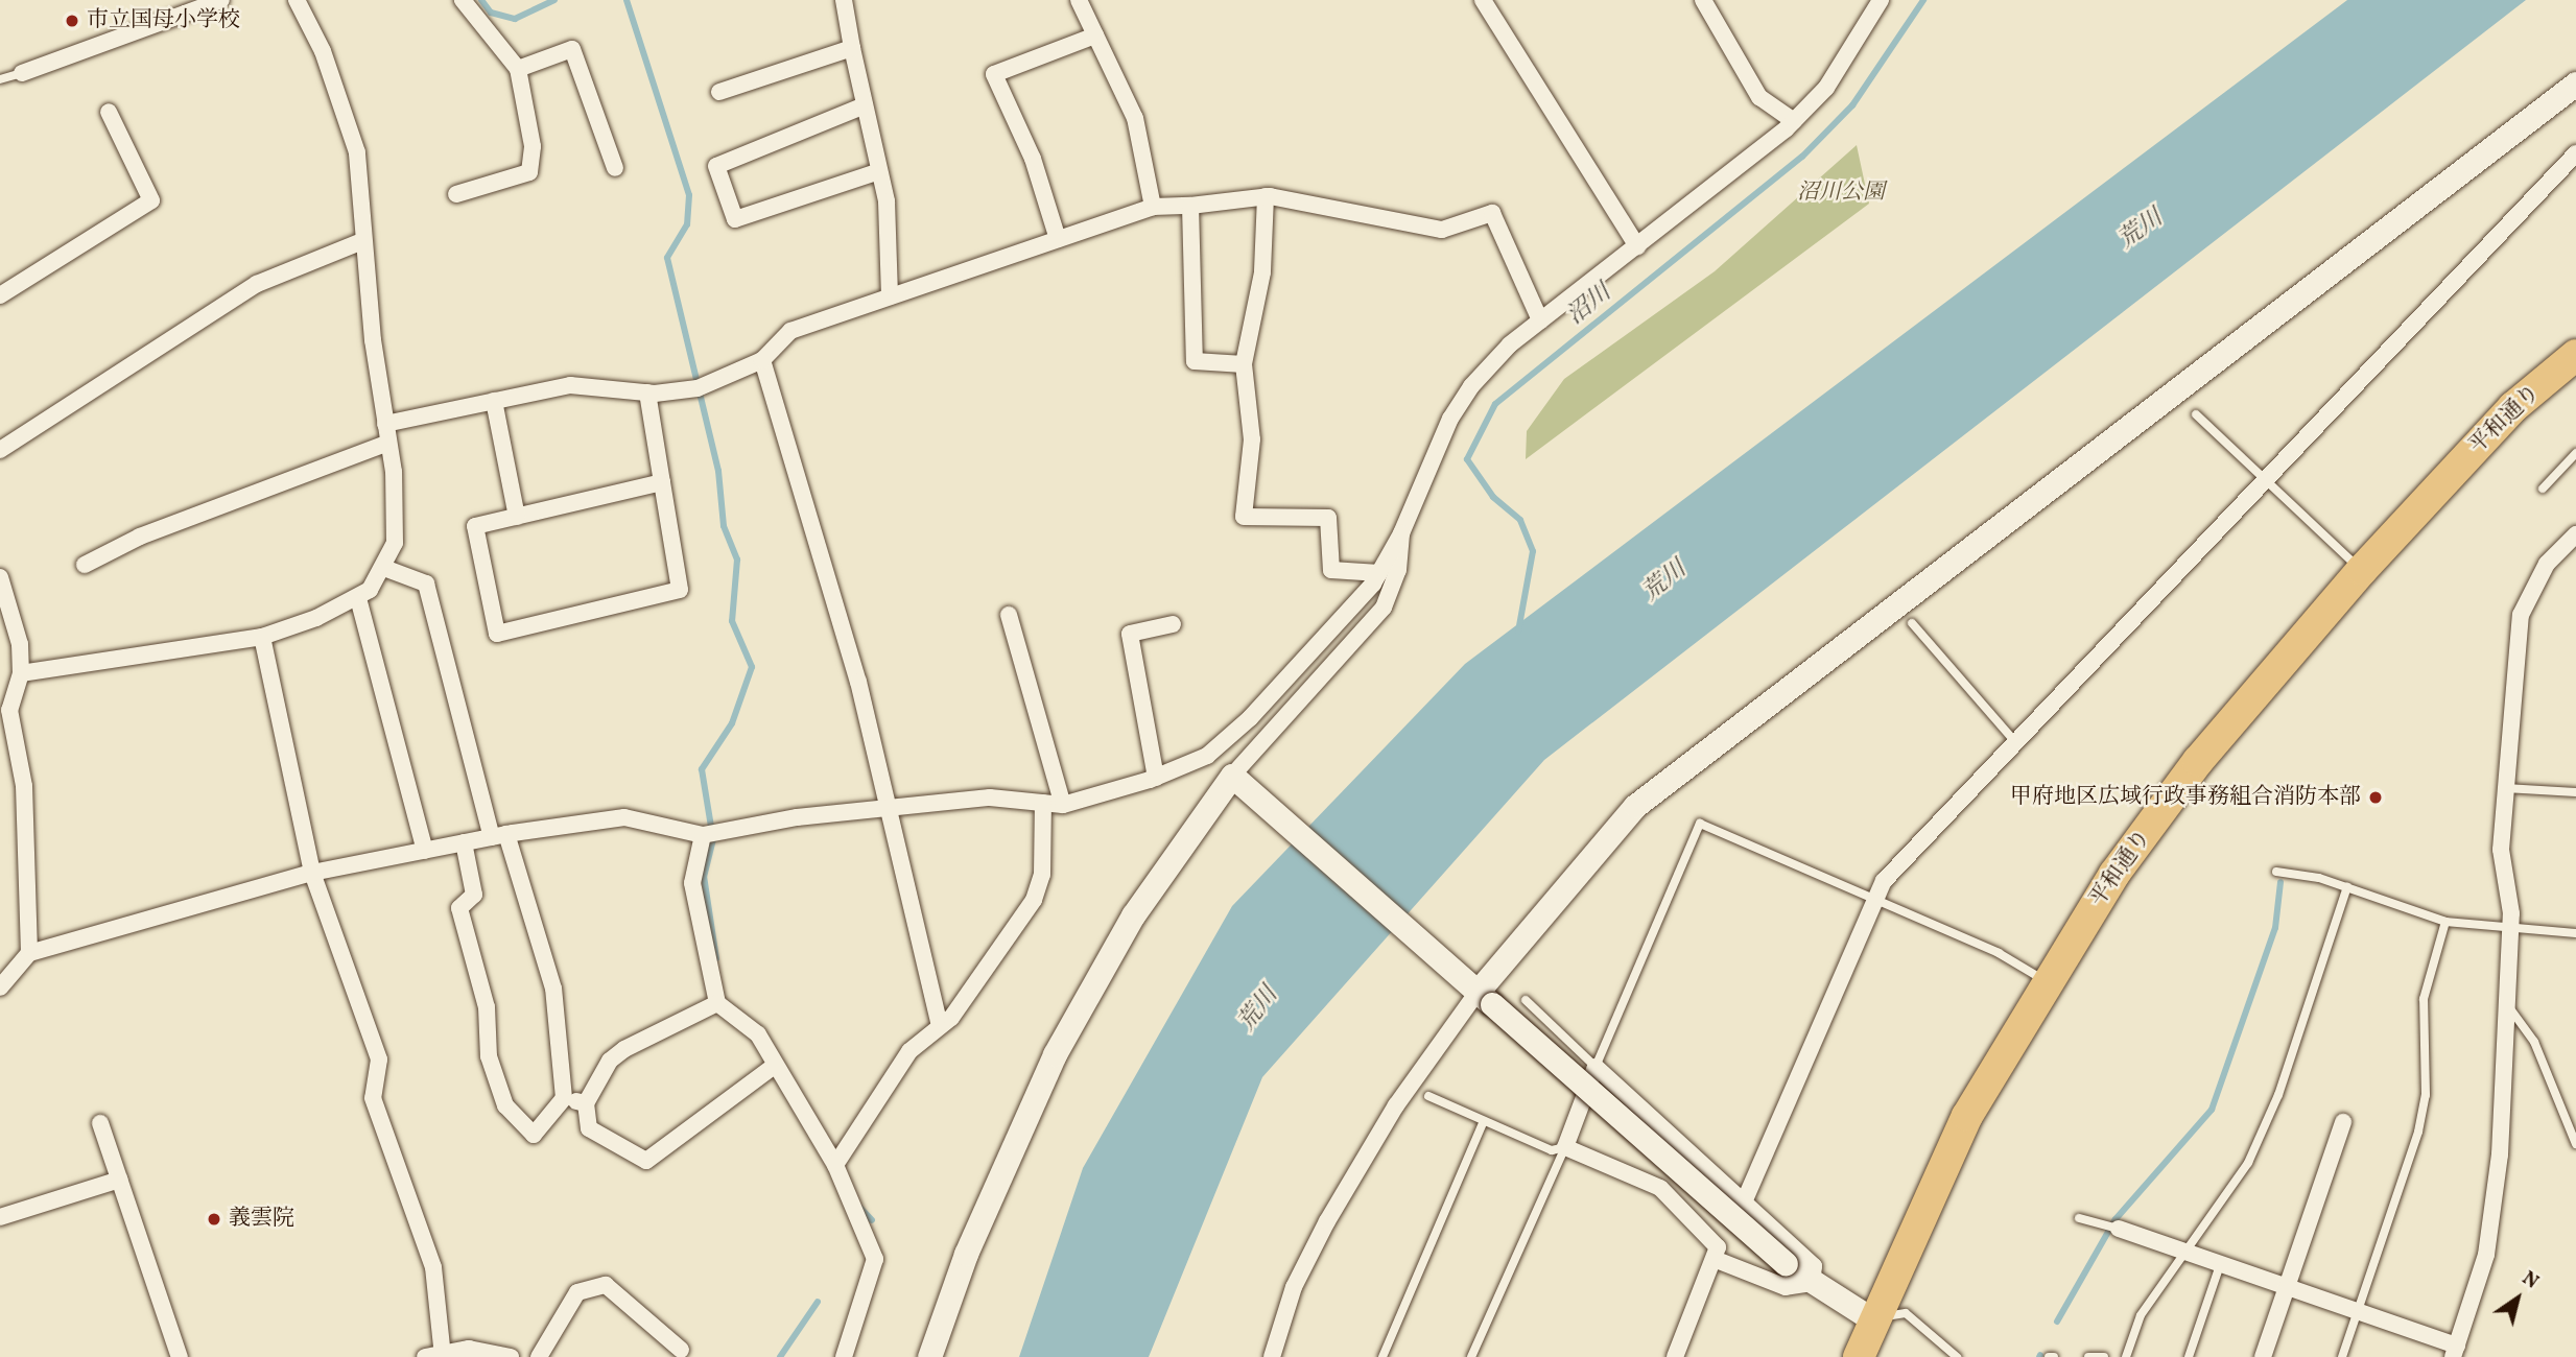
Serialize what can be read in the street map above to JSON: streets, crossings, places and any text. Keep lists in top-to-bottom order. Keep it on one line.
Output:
{"streets":{"highway":["平和通り"]},"water":["荒川","沼川"],"parks":["沼川公園"],"places":["市立国母小学校","甲府地区広域行政事務組合消防本部","義雲院"],"north":"top right"}
